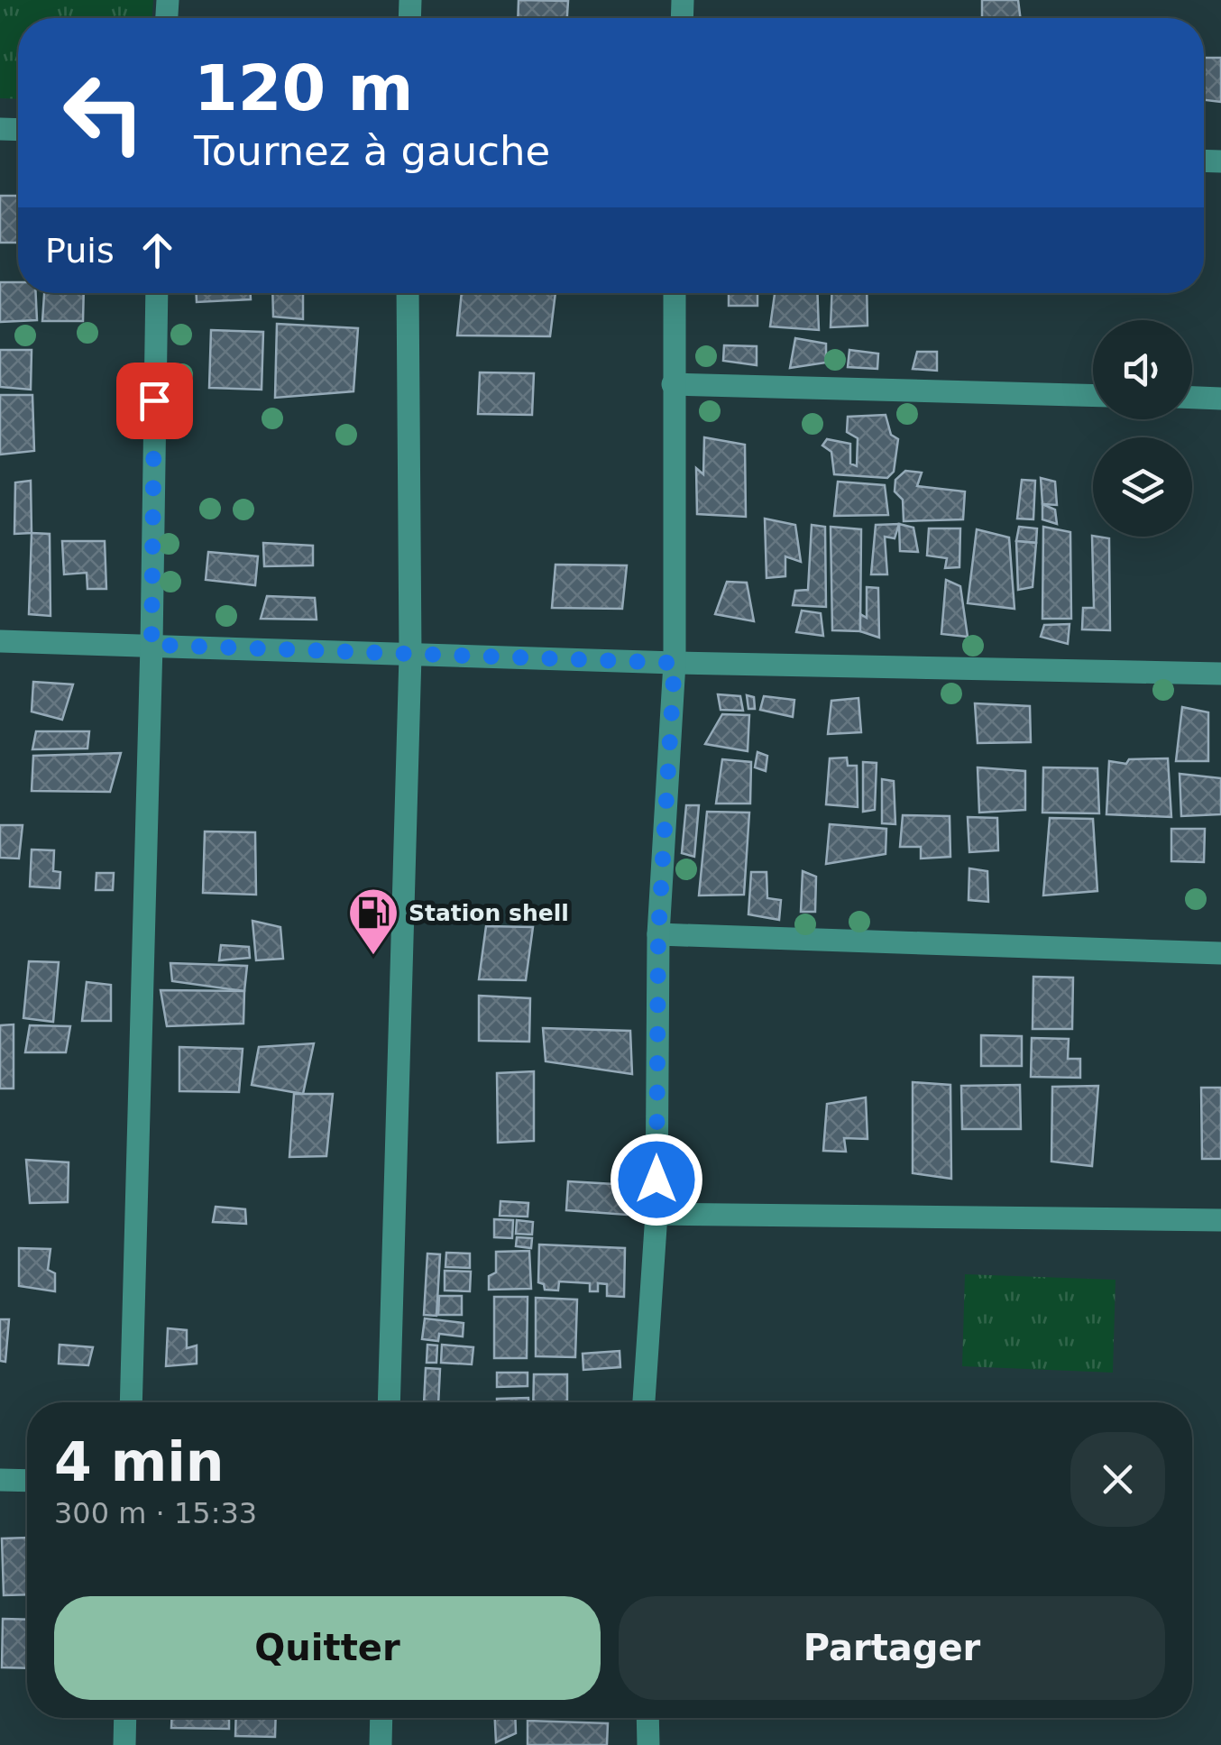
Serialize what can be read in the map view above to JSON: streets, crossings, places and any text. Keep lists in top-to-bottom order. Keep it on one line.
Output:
{"places":{"fuel station":["Station shell"]},"page":{"turn":["120 m","Tournez à gauche"],"then":"Puis","heading":["4 min","300 m · 15:33"],"buttons":["Quitter","Partager"]}}
